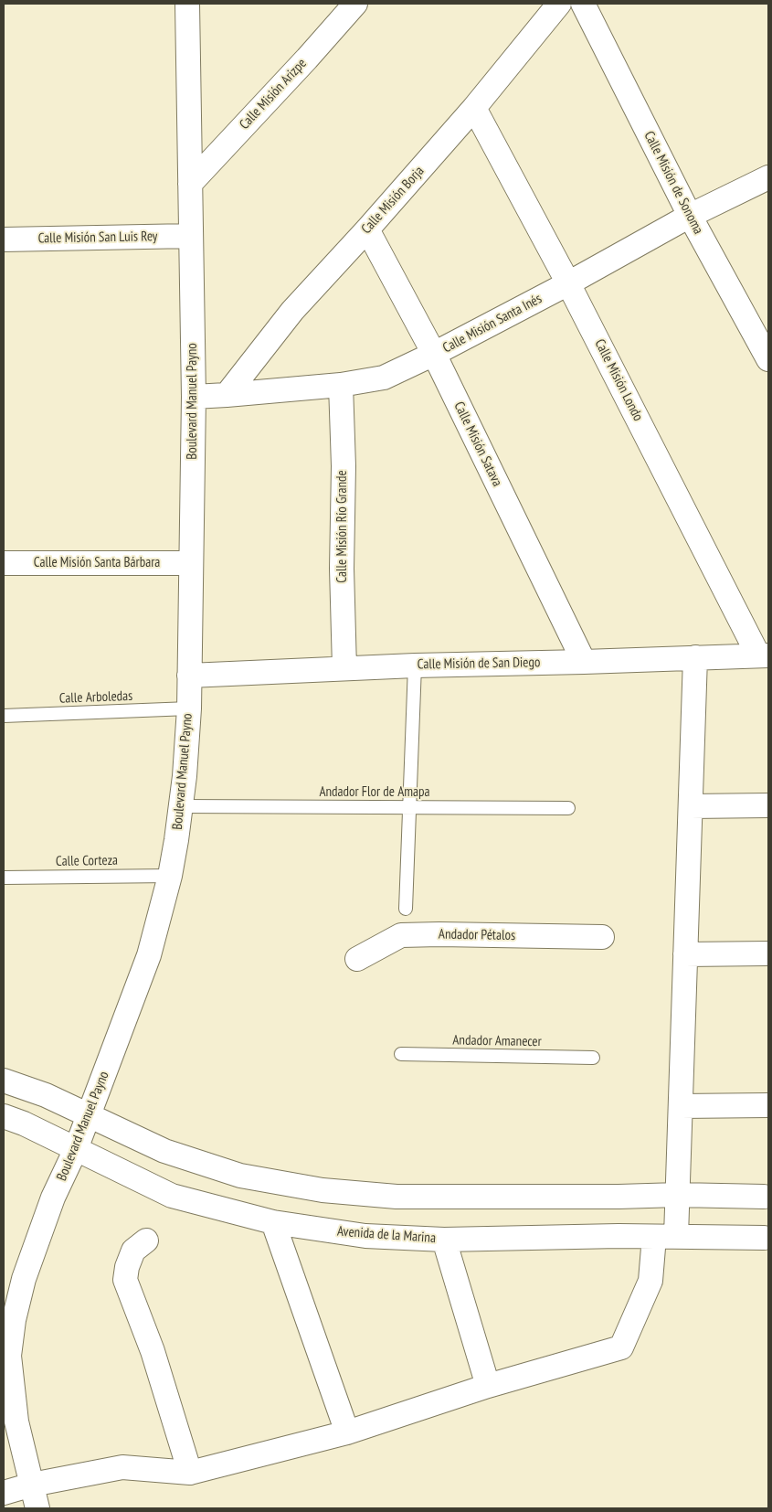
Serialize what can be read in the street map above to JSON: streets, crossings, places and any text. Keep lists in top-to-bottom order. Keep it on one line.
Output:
{"streets":{"street":["Calle Misión Arizpe","Calle Misión de Sonoma","Calle Misión Borja","Calle Misión San Luis Rey","Calle Misión Santa Inés","Calle Misión Londo","Boulevard Manuel Payno","Calle Misión Satava","Calle Misión Río Grande","Calle Misión Santa Bárbara","Calle Misión de San Diego","Andador Pétalos","Avenida de la Marina"],"lane":["Calle Arboledas","Andador Flor de Amapa","Calle Corteza","Andador Amanecer"]},"crossings":[["Calle Misión Arizpe","Boulevard Manuel Payno"],["Calle Misión de Sonoma","Calle Misión Santa Inés"],["Calle Misión Borja","Calle Misión Santa Inés"],["Calle Misión Borja","Calle Misión Londo"],["Calle Misión Borja","Calle Misión Satava"],["Calle Misión San Luis Rey","Boulevard Manuel Payno"],["Calle Misión Santa Inés","Calle Misión Londo"],["Calle Misión Santa Inés","Boulevard Manuel Payno"],["Calle Misión Santa Inés","Calle Misión Satava"],["Calle Misión Santa Inés","Calle Misión Río Grande"],["Calle Misión Londo","Calle Misión de San Diego"],["Boulevard Manuel Payno","Calle Misión Santa Bárbara"],["Boulevard Manuel Payno","Calle Misión de San Diego"],["Boulevard Manuel Payno","Calle Arboledas"],["Boulevard Manuel Payno","Andador Flor de Amapa"],["Boulevard Manuel Payno","Calle Corteza"],["Boulevard Manuel Payno","Avenida de la Marina"],["Calle Misión Satava","Calle Misión de San Diego"],["Calle Misión Río Grande","Calle Misión de San Diego"]]}
